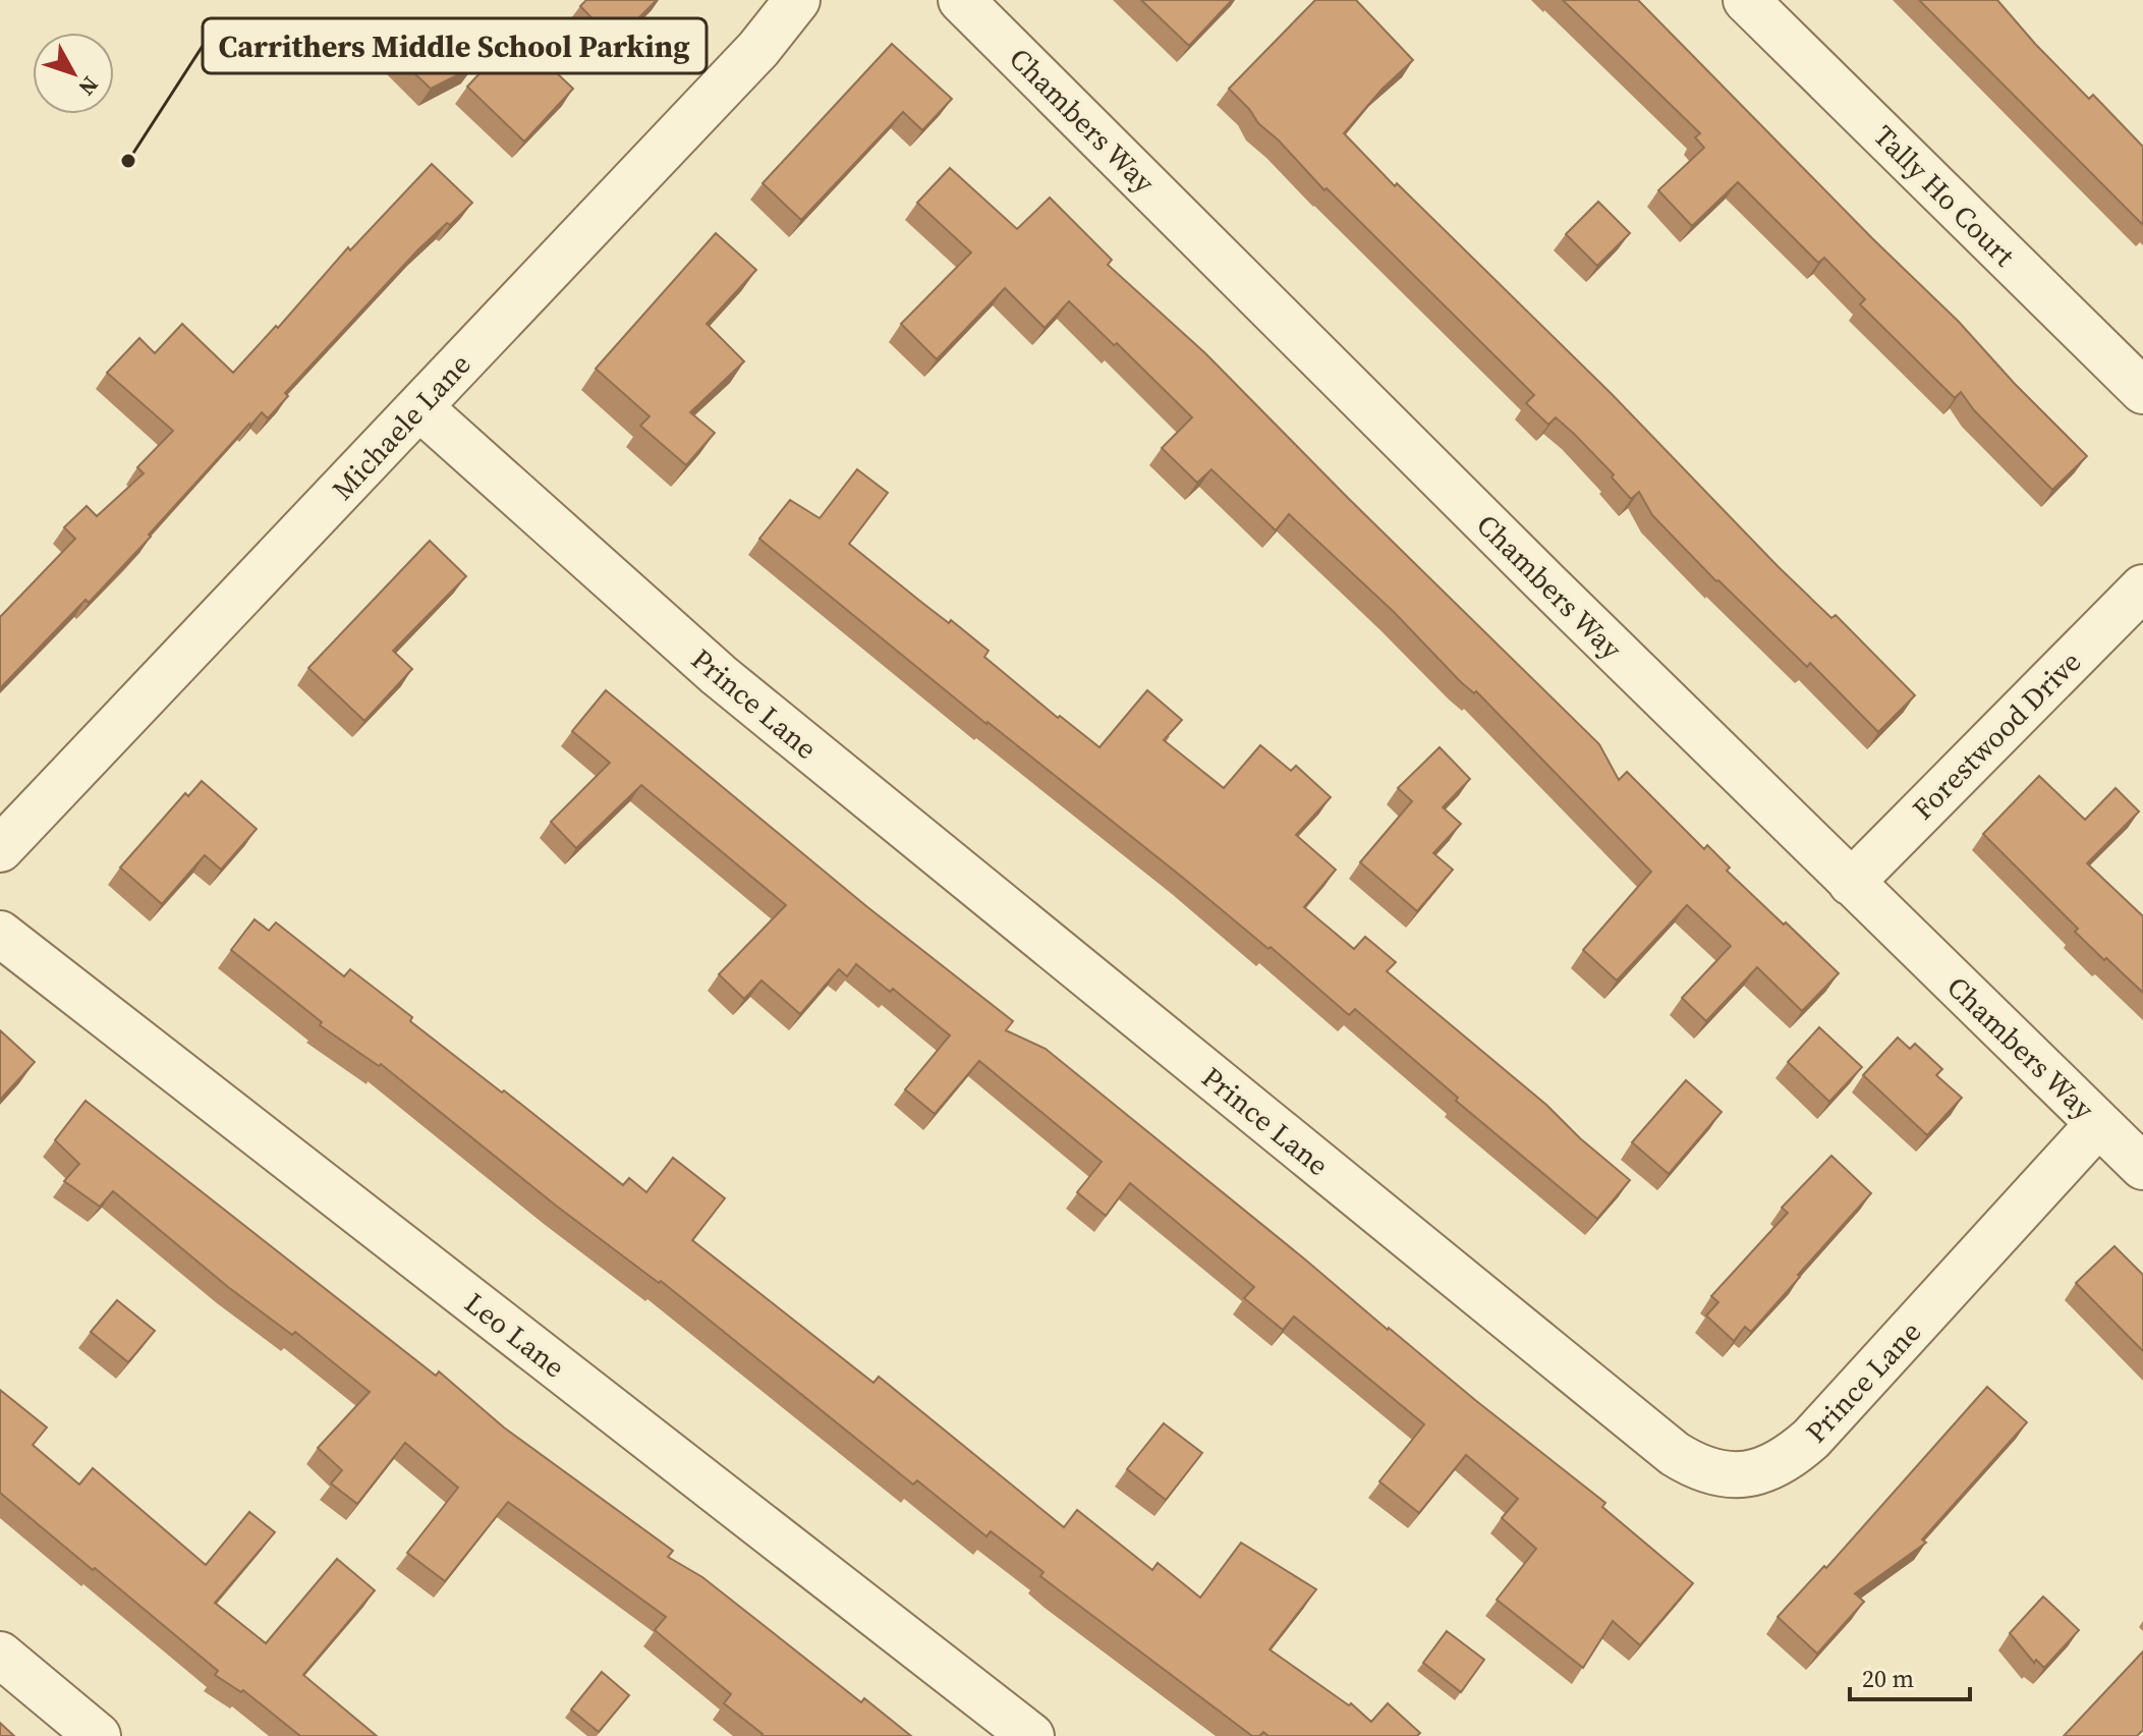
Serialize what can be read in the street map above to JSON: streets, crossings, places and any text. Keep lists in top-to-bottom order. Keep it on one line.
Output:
{"streets":{"street":["Chambers Way","Tally Ho Court","Michaele Lane","Prince Lane","Forestwood Drive","Leo Lane"]},"crossings":[["Chambers Way","Prince Lane"],["Chambers Way","Forestwood Drive"],["Michaele Lane","Prince Lane"]],"places":["Carrithers Middle School Parking"],"scale_bar":"20 m","north":"bottom right"}
